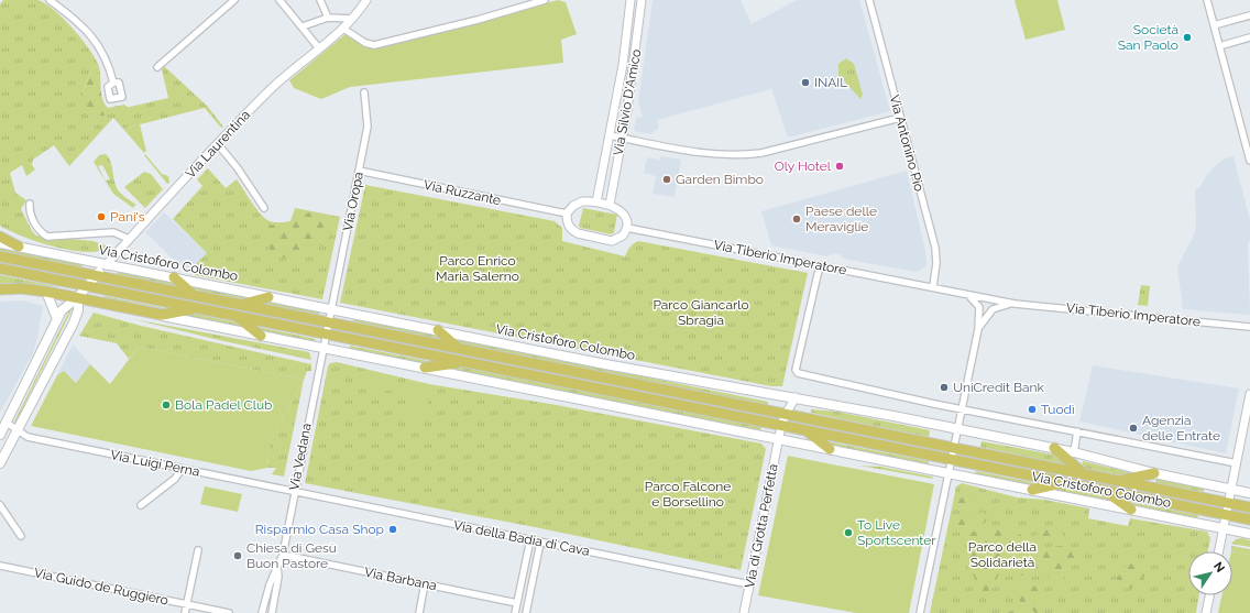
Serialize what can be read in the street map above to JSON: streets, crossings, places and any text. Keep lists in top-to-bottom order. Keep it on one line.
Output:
{"streets":{"main road":["Via Laurentina","Via Cristoforo Colombo"],"street":["Via Silvio D'Amico","Via Antonino Pio","Via Ruzzante","Via Oropa","Via Tiberio Imperatore","Via Vedana","Via Luigi Perna","Via di Grotta Perfetta","Via della Badia di Cava","Via Barbana","Via Guido de Ruggiero"]},"crossings":[["Via Silvio D'Amico","Via Ruzzante"],["Via Silvio D'Amico","Via Tiberio Imperatore"],["Via Antonino Pio","Via Tiberio Imperatore"],["Via Laurentina","Via Cristoforo Colombo"],["Via Laurentina","Via Luigi Perna"],["Via Ruzzante","Via Oropa"],["Via Ruzzante","Via Tiberio Imperatore"],["Via Oropa","Via Cristoforo Colombo"],["Via Cristoforo Colombo","Via Vedana"],["Via Cristoforo Colombo","Via di Grotta Perfetta"],["Via Vedana","Via Luigi Perna"],["Via Vedana","Via della Badia di Cava"],["Via Vedana","Via Barbana"],["Via Luigi Perna","Via della Badia di Cava"],["Via di Grotta Perfetta","Via della Badia di Cava"]],"parks":["Parco Enrico Maria Salerno","Parco Giancarlo Sbragia","Parco Falcone e Borsellino","Parco della Solidarietà"],"places":["Società San Paolo","INAIL","Oly Hotel","Garden Bimbo","Pani's","Paese delle Meraviglie","UniCredit Bank","Bola Padel Club","Tuodì","Agenzia delle Entrate","Risparmio Casa Shop","To Live Sportscenter","Chiesa di Gesù Buon Pastore"],"north":"top right"}
